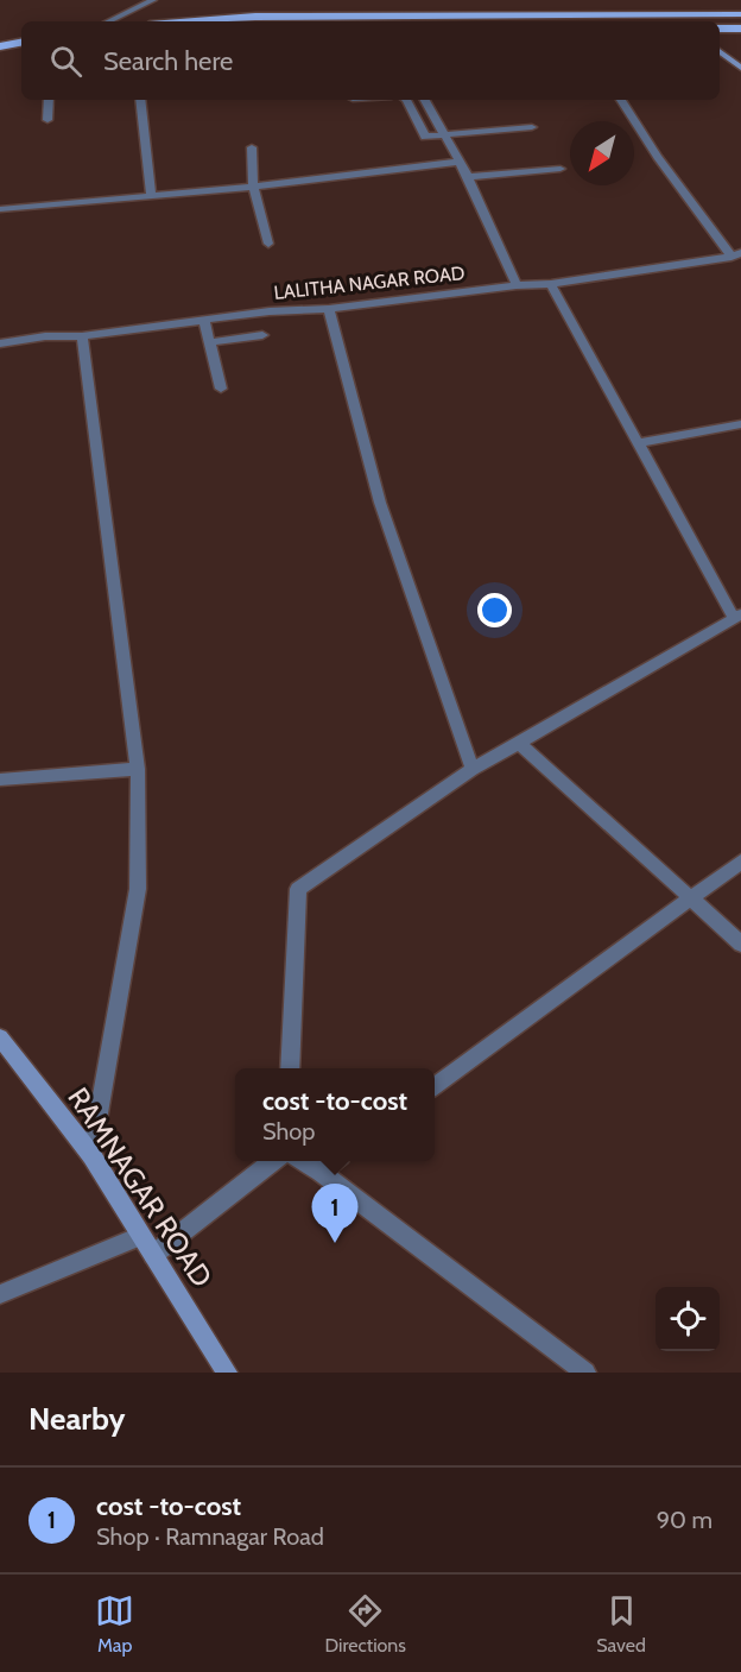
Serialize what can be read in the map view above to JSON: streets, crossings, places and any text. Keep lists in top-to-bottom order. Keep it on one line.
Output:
{"streets":{"main road":["RAMNAGAR ROAD"],"street":["LALITHA NAGAR ROAD"]},"north":"bottom left","page":{"search":"Search here","popup":["cost -to-cost","Shop"],"pins":"1","heading":"Nearby","list":[{"mark":"1","name":"cost -to-cost","note":"Shop · Ramnagar Road","value":"90 m"}],"nav":["Map","Directions","Saved"]}}
